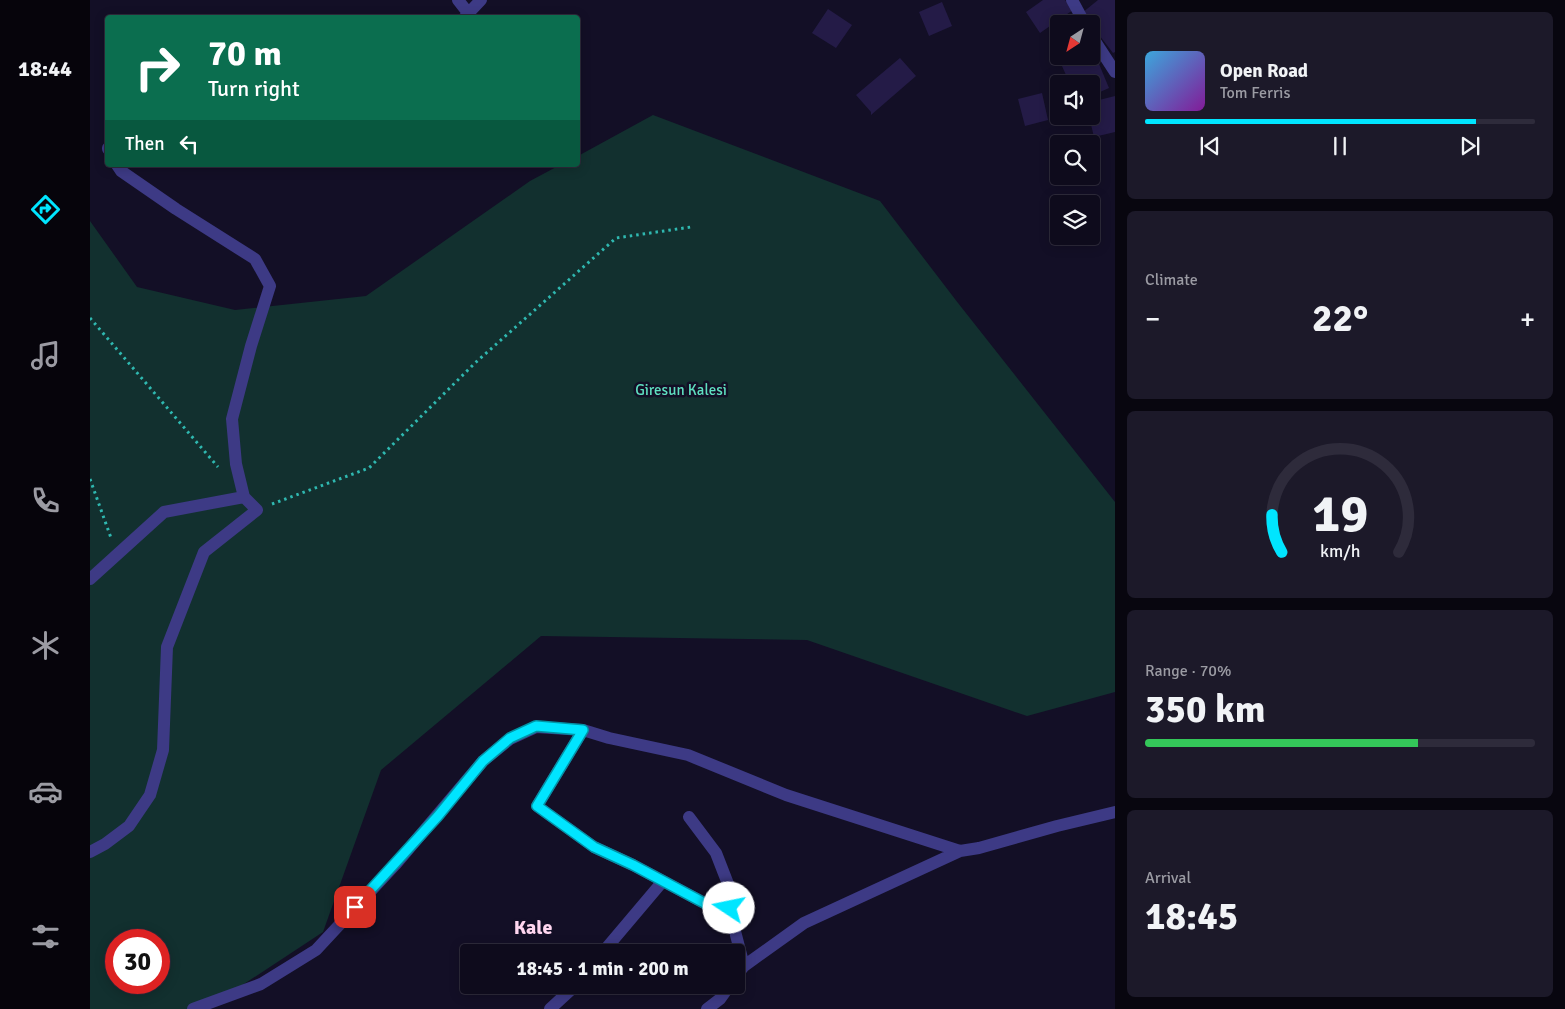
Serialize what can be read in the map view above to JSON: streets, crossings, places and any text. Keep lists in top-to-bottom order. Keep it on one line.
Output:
{"districts":["Kale"],"parks":["Giresun Kalesi"],"north":"bottom left","page":{"tabs":"18:44","turn":["70 m","Turn right"],"song":["Open Road","Tom Ferris"],"then":"Then","tile":["Climate",["Range · 70%","350 km"],["Arrival","18:45"]],"heat":["−","22°","+"],"limit":"30","trip":"18:45 · 1 min · 200 m","gauge":["19","km/h"]}}
